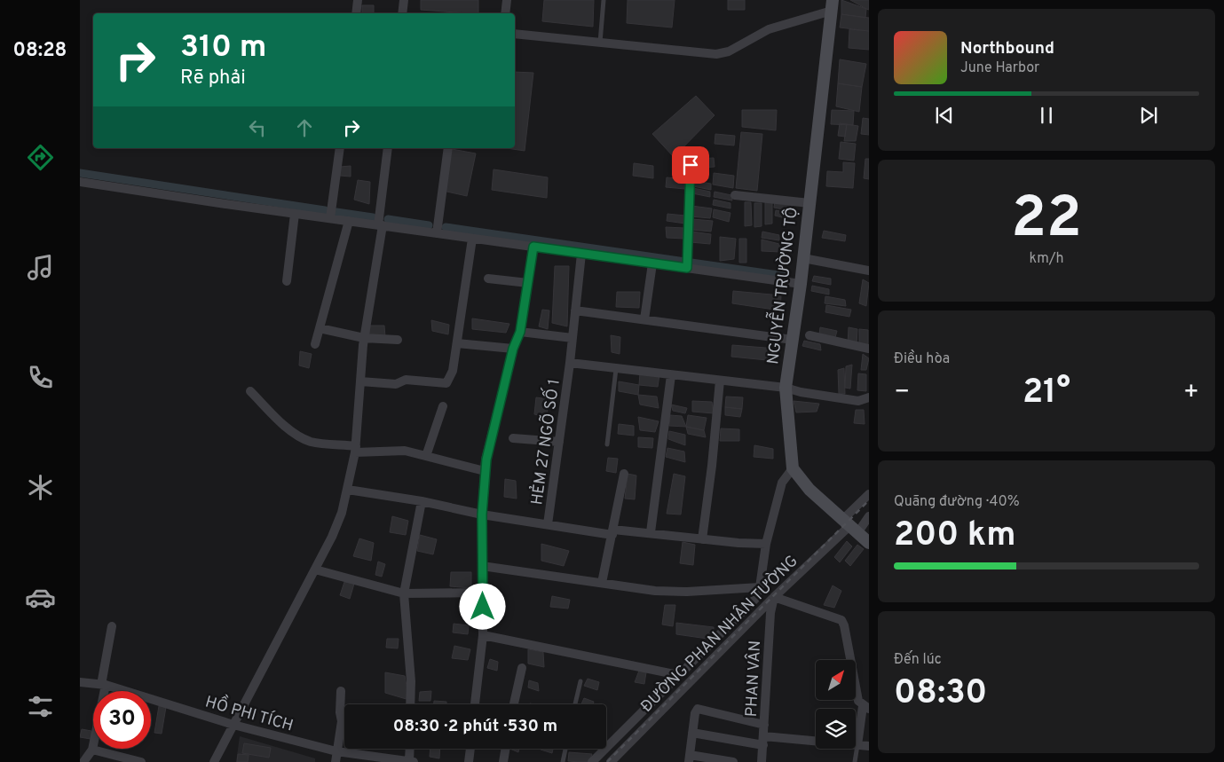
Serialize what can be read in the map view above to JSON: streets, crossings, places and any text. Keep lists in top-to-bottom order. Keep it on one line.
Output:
{"streets":{"main road":["NGUYỄN TRƯỜNG TỘ"],"street":["HẺM 27 NGÕ SỐ 1","ĐƯỜNG PHAN NHÂN TƯỜNG","PHAN VÂN","HỒ PHI TÍCH"]},"crossings":[["ĐƯỜNG PHAN NHÂN TƯỜNG","PHAN VÂN"]],"north":"top right","page":{"tabs":"08:28","turn":["310 m","Rẽ phải"],"song":["Northbound","June Harbor"],"tile":[["22","km/h"],"Điều hòa",["Quãng đường · 40%","200 km"],["Đến lúc","08:30"]],"heat":["−","21°","+"],"limit":"30","trip":"08:30 · 2 phút · 530 m"}}
